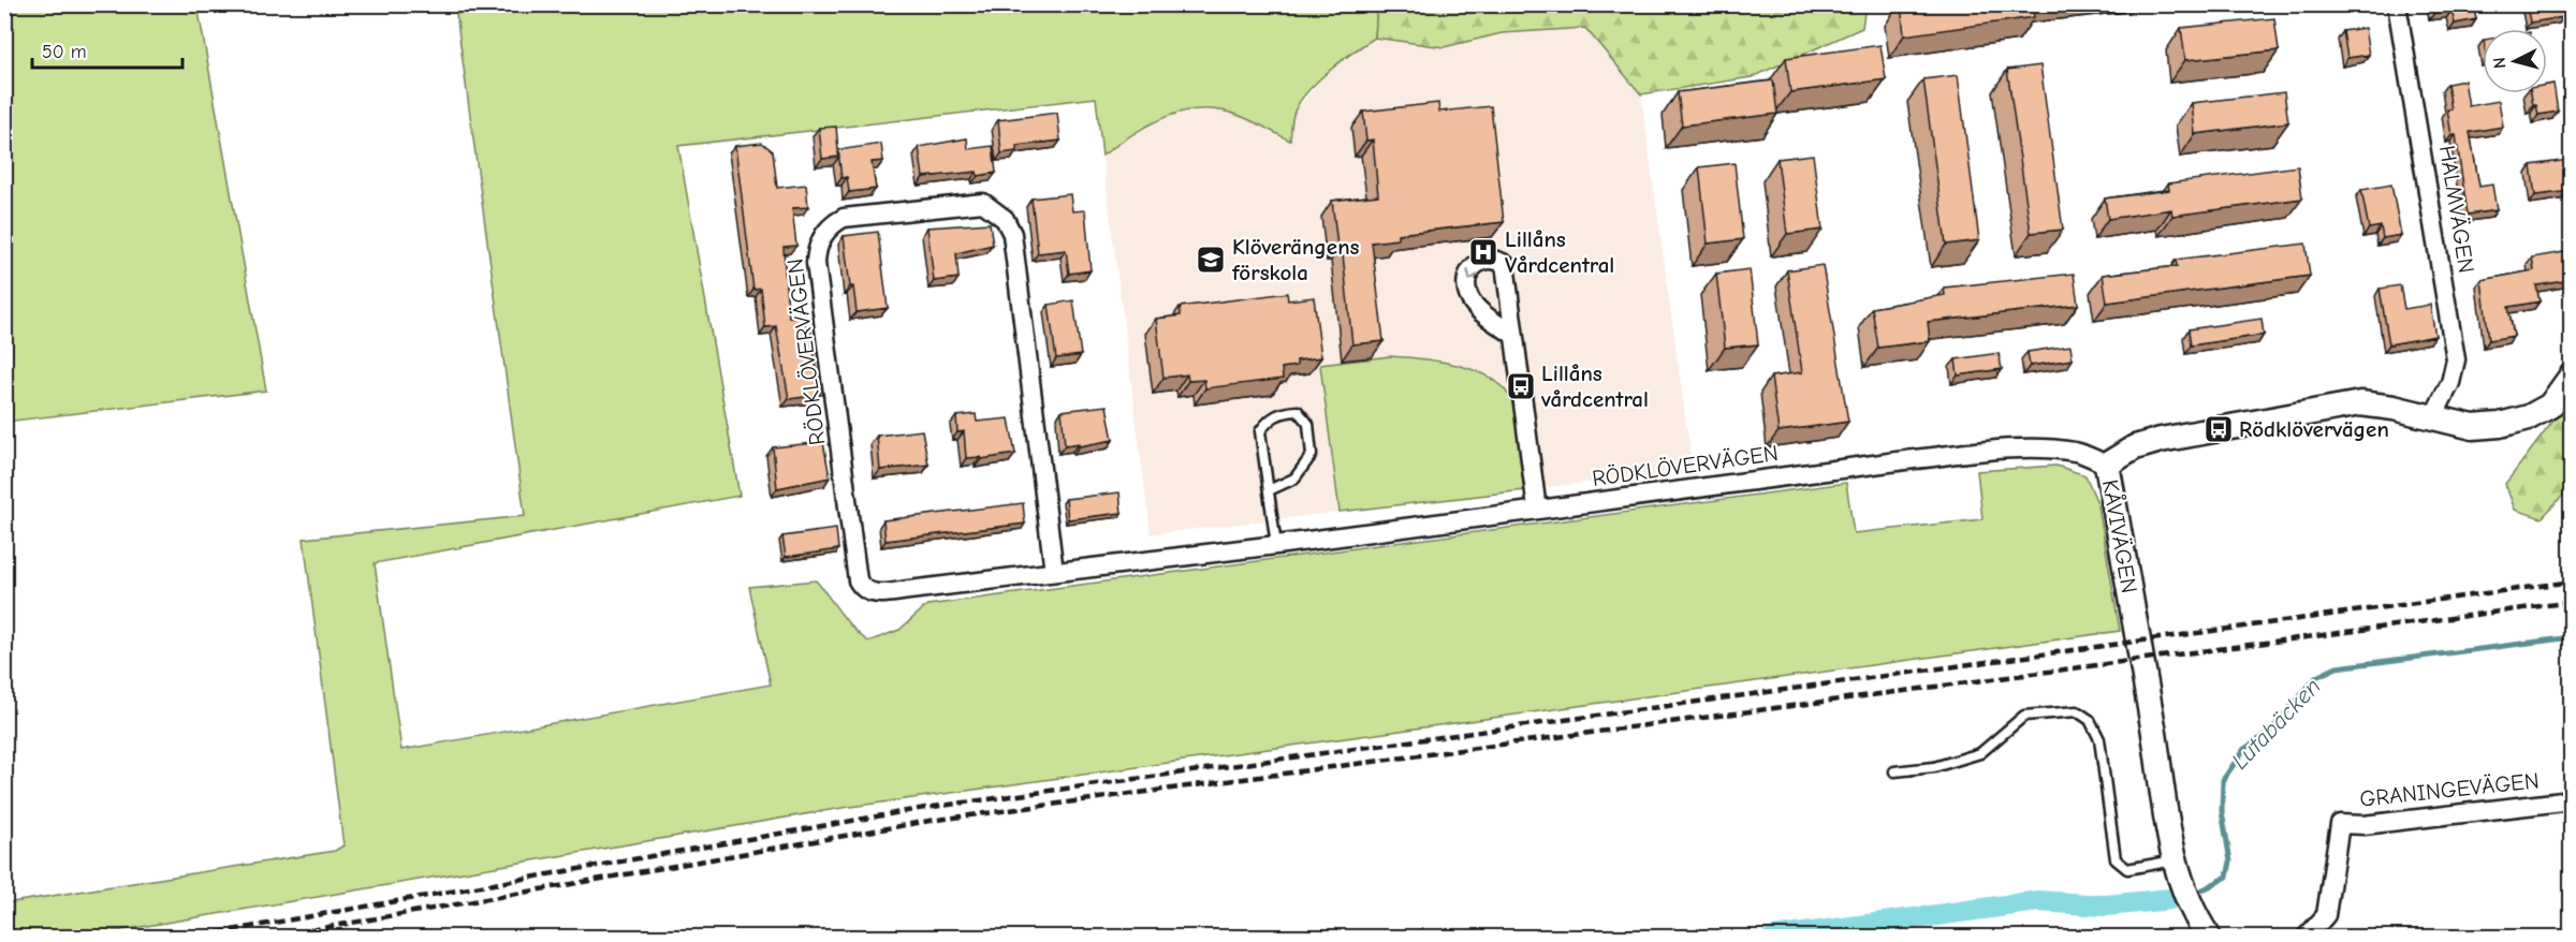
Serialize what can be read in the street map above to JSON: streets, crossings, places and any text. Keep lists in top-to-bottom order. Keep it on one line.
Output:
{"streets":{"street":["HALMVÄGEN","RÖDKLÖVERVÄGEN","KÅVIVÄGEN","GRANINGEVÄGEN"]},"crossings":[["HALMVÄGEN","KÅVIVÄGEN"],["RÖDKLÖVERVÄGEN","KÅVIVÄGEN"]],"water":["Lutabäcken"],"places":{"hospital":["Lillåns Vårdcentral"],"school or university":["Klöverängens förskola"],"bus stop":["Lillåns vårdcentral","Rödklövervägen"]},"scale_bar":"50 m","north":"left"}
